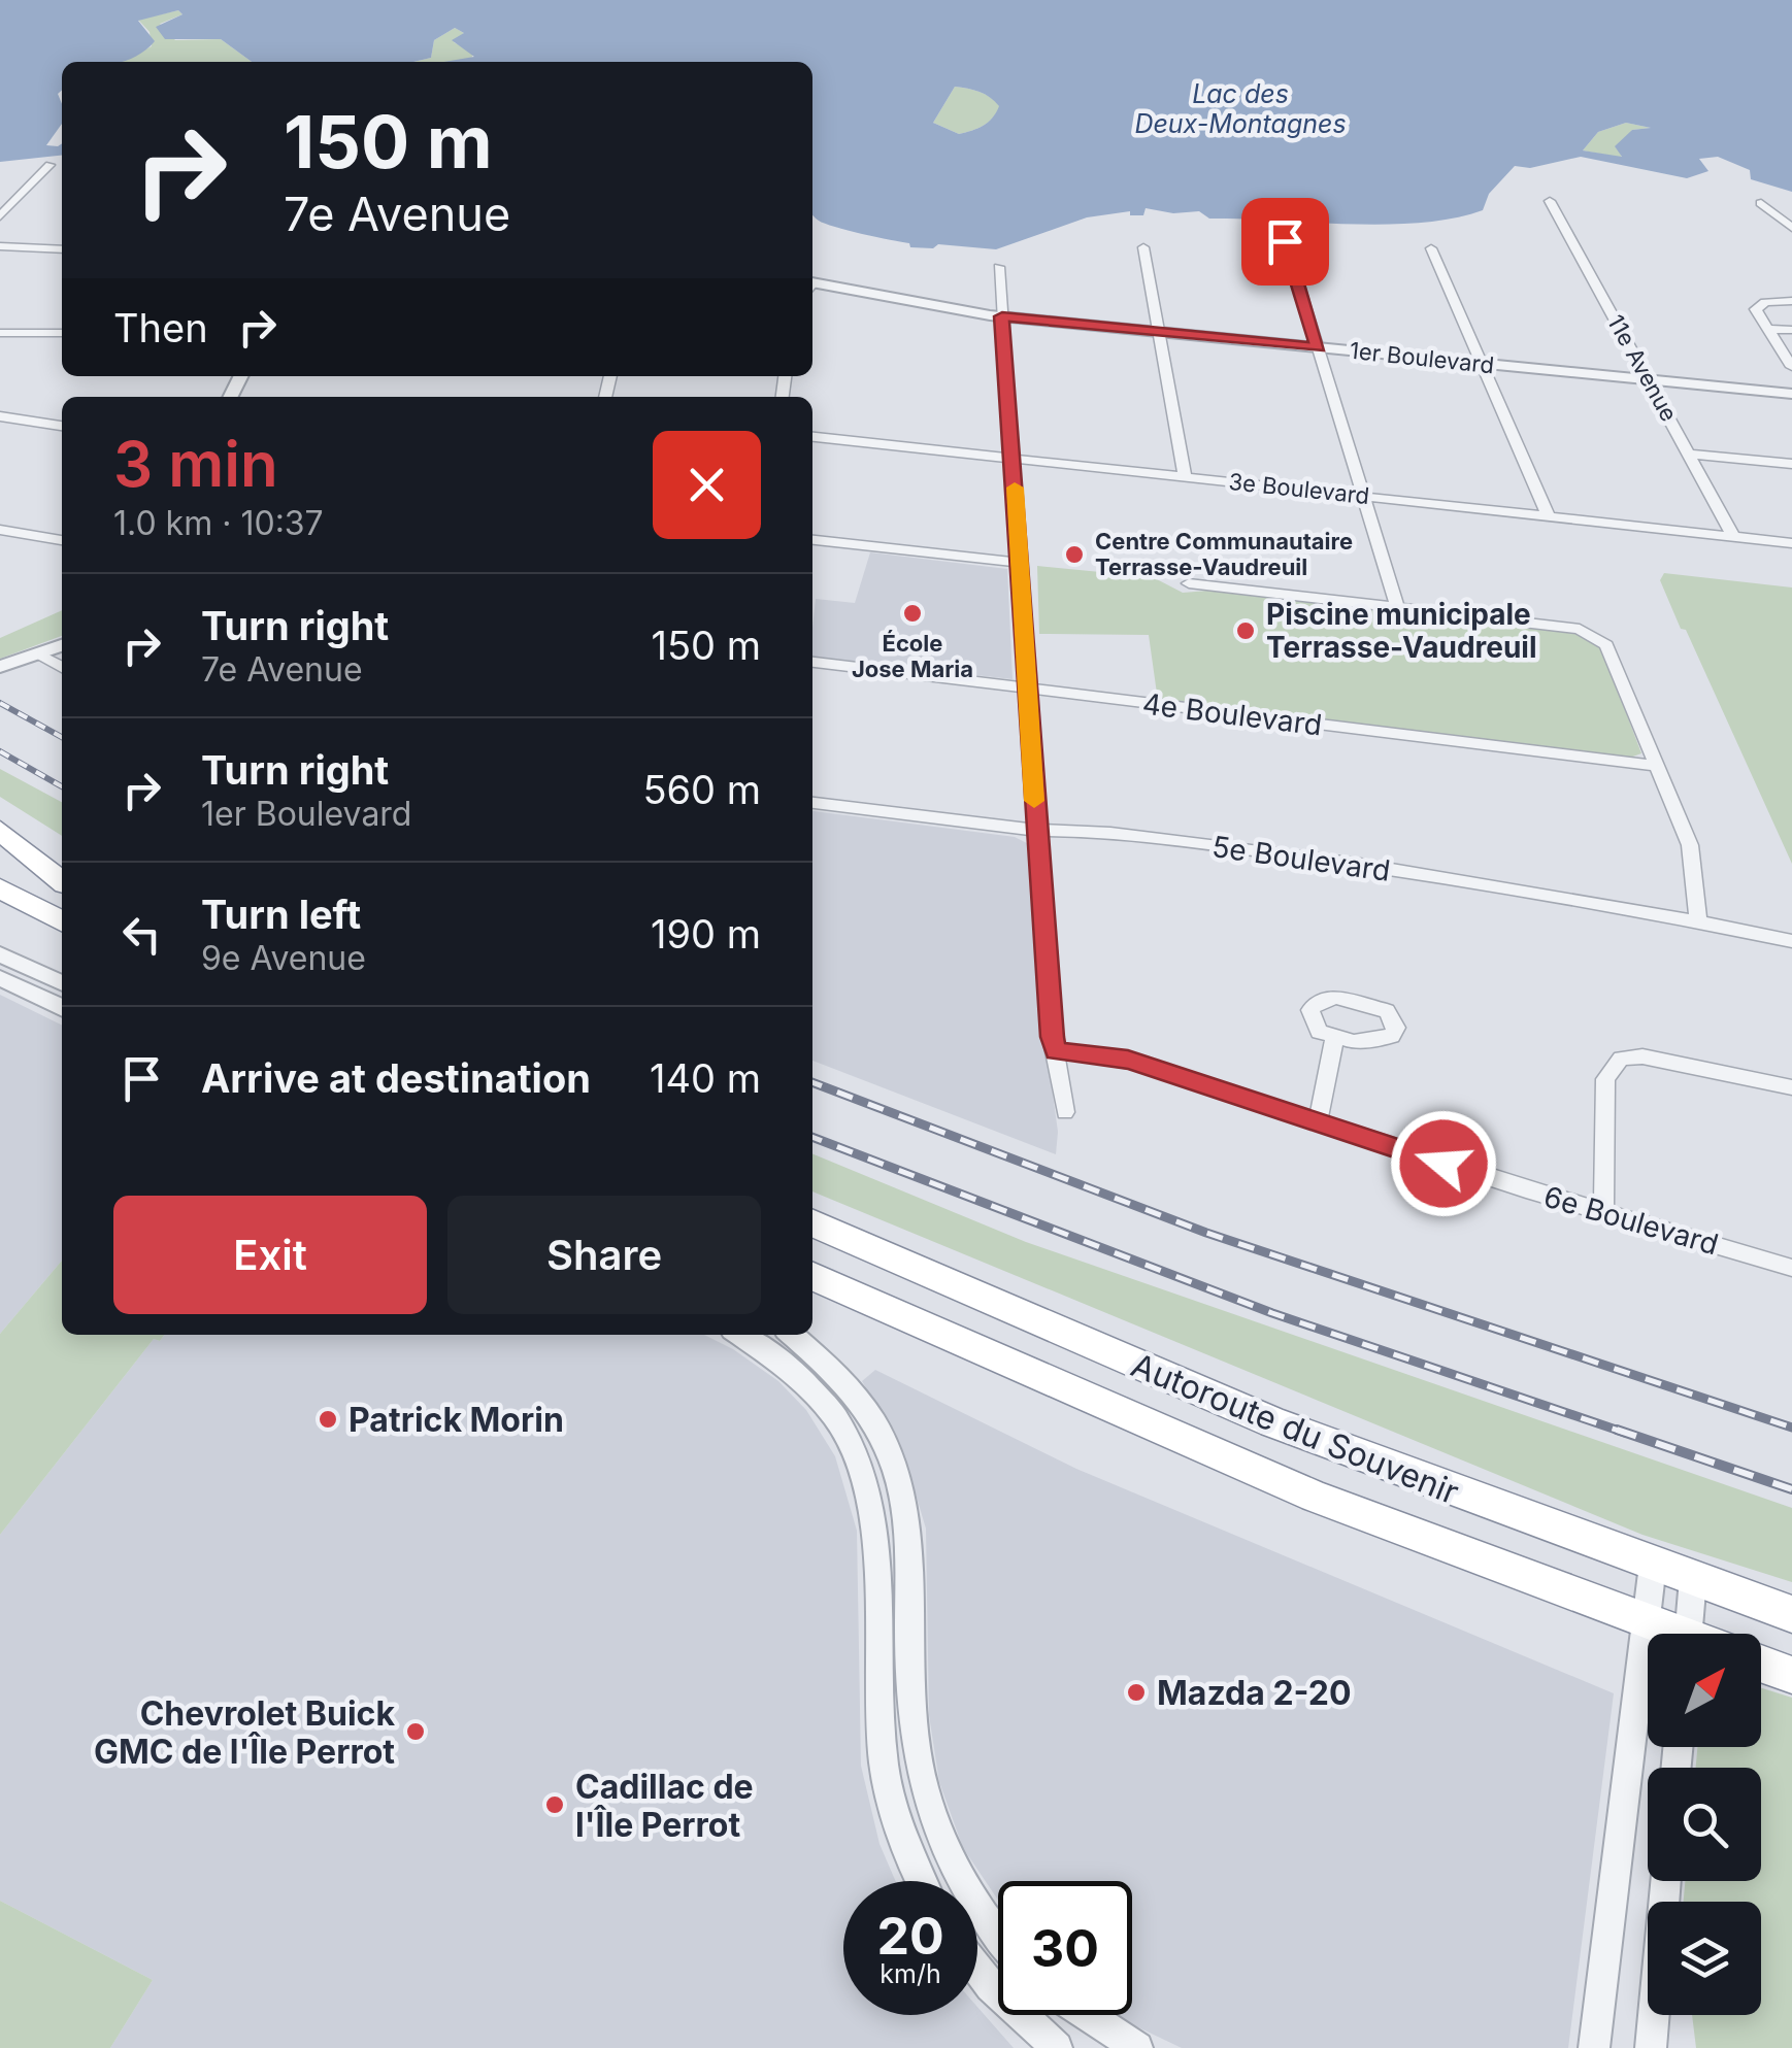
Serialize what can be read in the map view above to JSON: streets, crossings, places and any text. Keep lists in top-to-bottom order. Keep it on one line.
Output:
{"streets":{"highway":["Autoroute du Souvenir"],"street":["1er Boulevard","11e Avenue","3e Boulevard","4e Boulevard","5e Boulevard","6e Boulevard"]},"crossings":[["1er Boulevard","11e Avenue"],["11e Avenue","3e Boulevard"]],"water":["Lac des Deux-Montagnes"],"places":["Centre Communautaire Terrasse-Vaudreuil","École Jose Maria","Piscine municipale Terrasse-Vaudreuil","Patrick Morin","Mazda 2-20","Chevrolet Buick GMC de l'Île Perrot","Cadillac de l'Île Perrot"],"north":"top right","page":{"turn":["150 m","7e Avenue"],"then":"Then","heading":["3 min","1.0 km · 10:37"],"list":[{"name":"Turn right","note":"7e Avenue","value":"150 m"},{"name":"Turn right","note":"1er Boulevard","value":"560 m"},{"name":"Turn left","note":"9e Avenue","value":"190 m"},{"name":"Arrive at destination","value":"140 m"}],"buttons":["Exit","Share"],"speed":"20 km/h","limit":"30"}}
